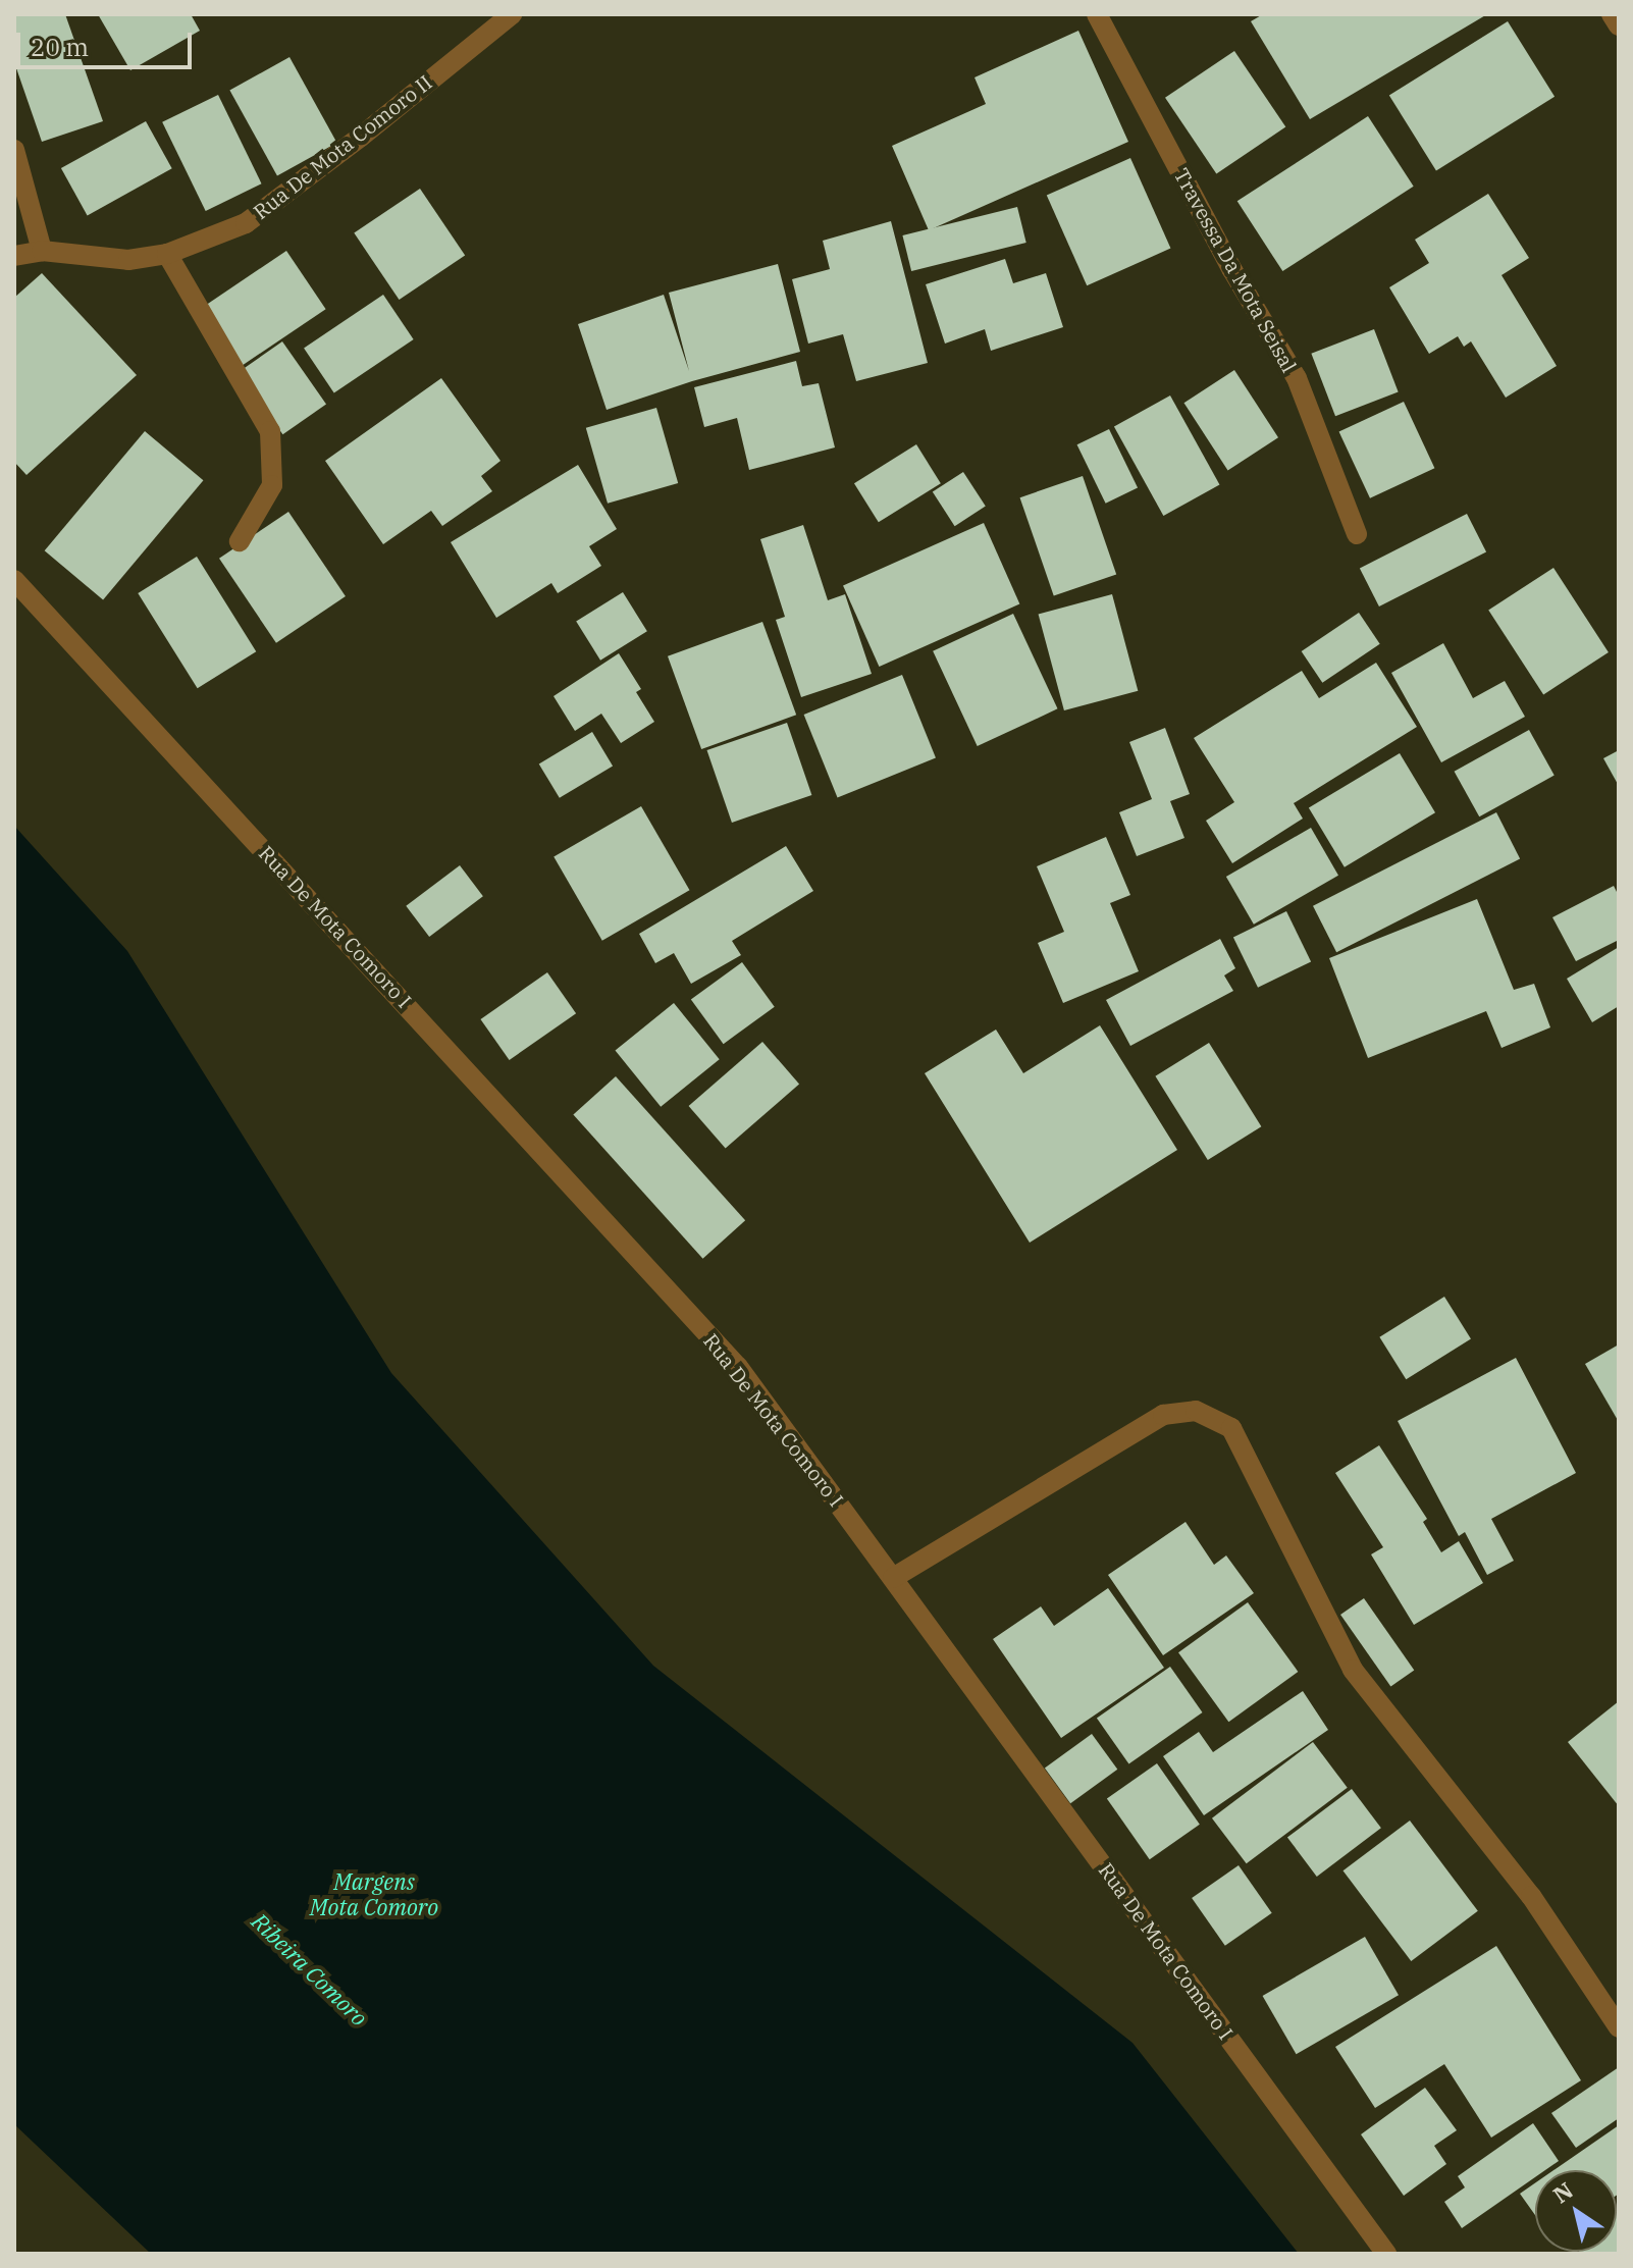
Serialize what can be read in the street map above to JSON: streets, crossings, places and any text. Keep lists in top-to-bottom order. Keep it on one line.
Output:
{"streets":{"street":["Rua De Mota Comoro II","Travessa Da Mota Seisal","Rua De Mota Comoro I"]},"water":["Margens Mota Comoro","Ribeira Comoro"],"scale_bar":"20 m","north":"top left"}
